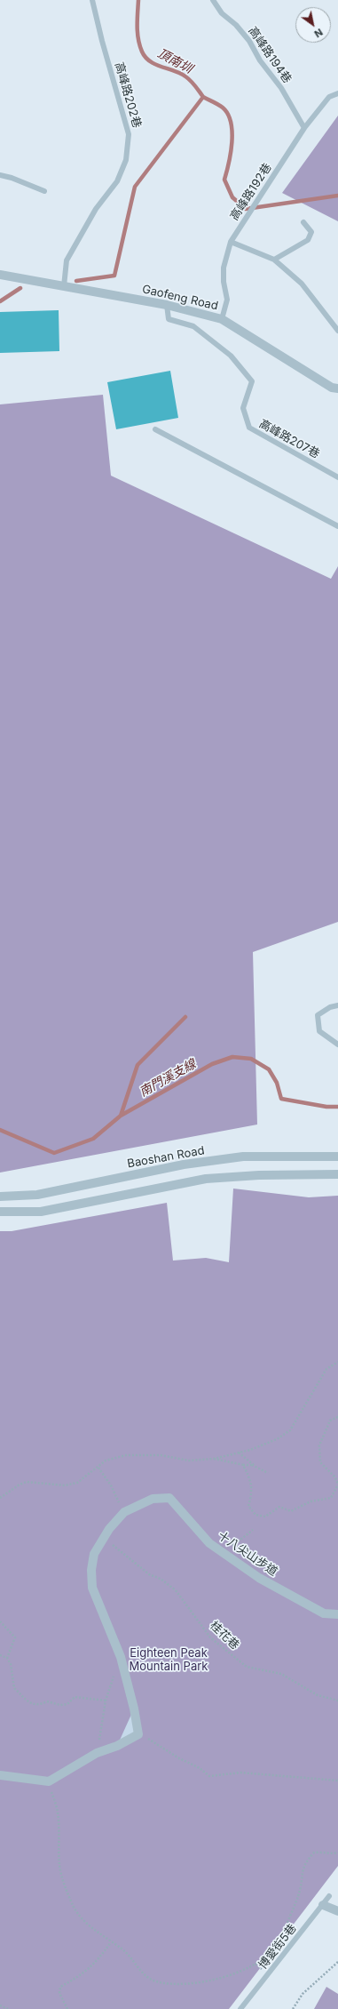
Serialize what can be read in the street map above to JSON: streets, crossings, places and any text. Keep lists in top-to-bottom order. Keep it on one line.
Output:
{"streets":{"street":["Gaofeng Road","Baoshan Road","十八尖山步道"],"lane":["高峰路194巷","高峰路202巷","高峰路192巷","高峰路207巷","博愛街5巷"],"path":["桂花巷"]},"crossings":[["高峰路194巷","高峰路192巷"],["高峰路202巷","Gaofeng Road"],["高峰路192巷","Gaofeng Road"],["Gaofeng Road","高峰路207巷"],["十八尖山步道","桂花巷"]],"water":["頂南圳","南門溪支線"],"parks":["Eighteen Peak Mountain Park"],"north":"bottom right"}
